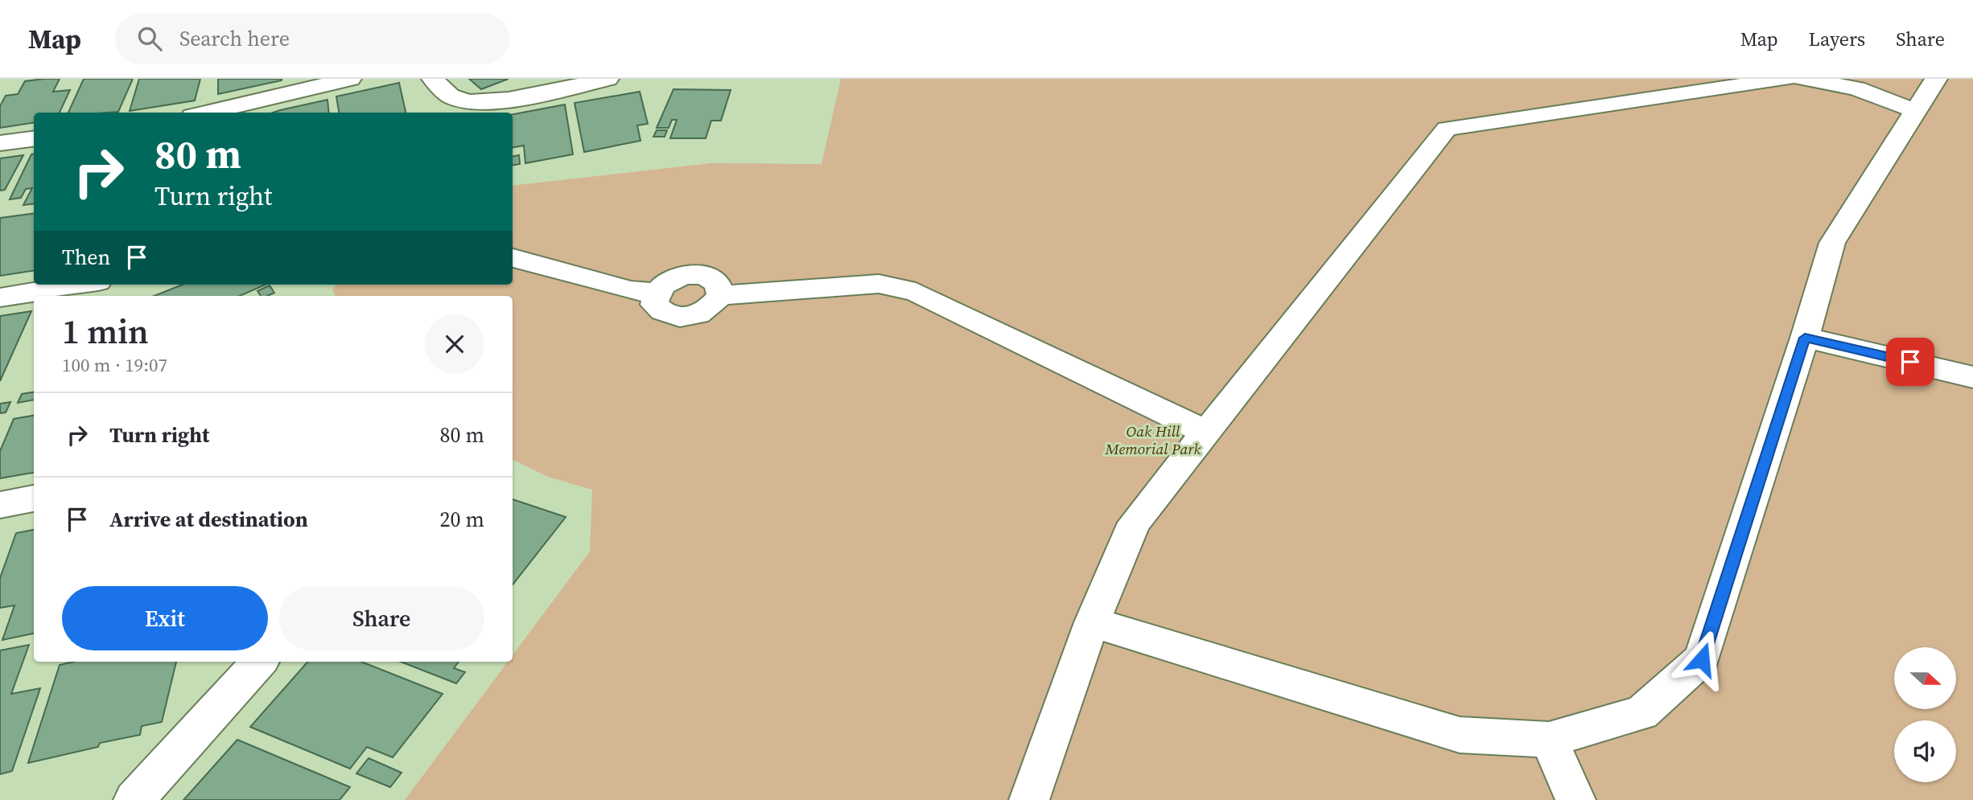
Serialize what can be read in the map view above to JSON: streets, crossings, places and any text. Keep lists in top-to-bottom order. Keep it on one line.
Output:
{"parks":["Oak Hill Memorial Park"],"north":"right","page":{"header":"Map","search":"Search here","nav":["Map","Layers","Share"],"turn":["80 m","Turn right"],"then":"Then","heading":["1 min","100 m · 19:07"],"list":[{"name":"Turn right","value":"80 m"},{"name":"Arrive at destination","value":"20 m"}],"buttons":["Exit","Share"]}}
